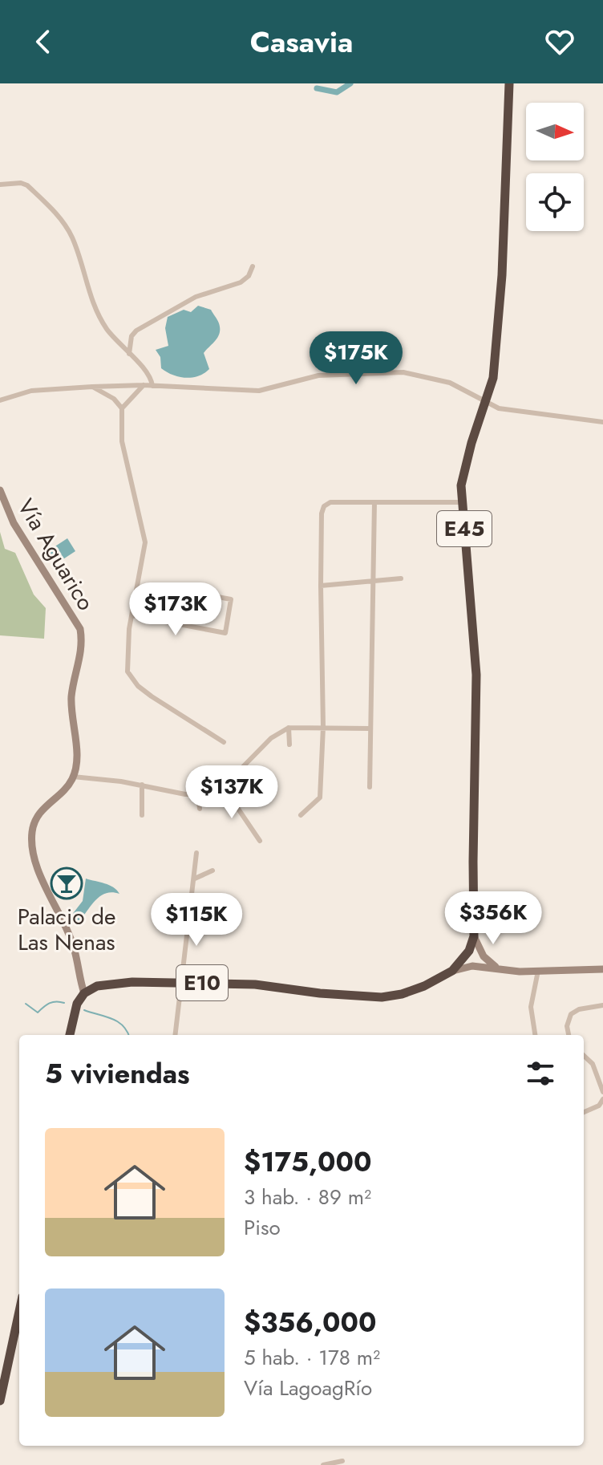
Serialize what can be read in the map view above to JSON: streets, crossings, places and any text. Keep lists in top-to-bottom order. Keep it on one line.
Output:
{"streets":{"highway":["E45","E10"],"street":["Vía Aguarico"]},"crossings":[["E45","E10"]],"places":{"bar":["Palacio de Las Nenas"]},"north":"right","page":{"header":"Casavia","price":["$175K","$173K","$137K","$356K","$115K"],"heading":"5 viviendas","list":[{"name":"$175,000","note":"3 hab. · 89 m² · Piso"},{"name":"$356,000","note":"5 hab. · 178 m² · Vía LagoagRío"}]}}
